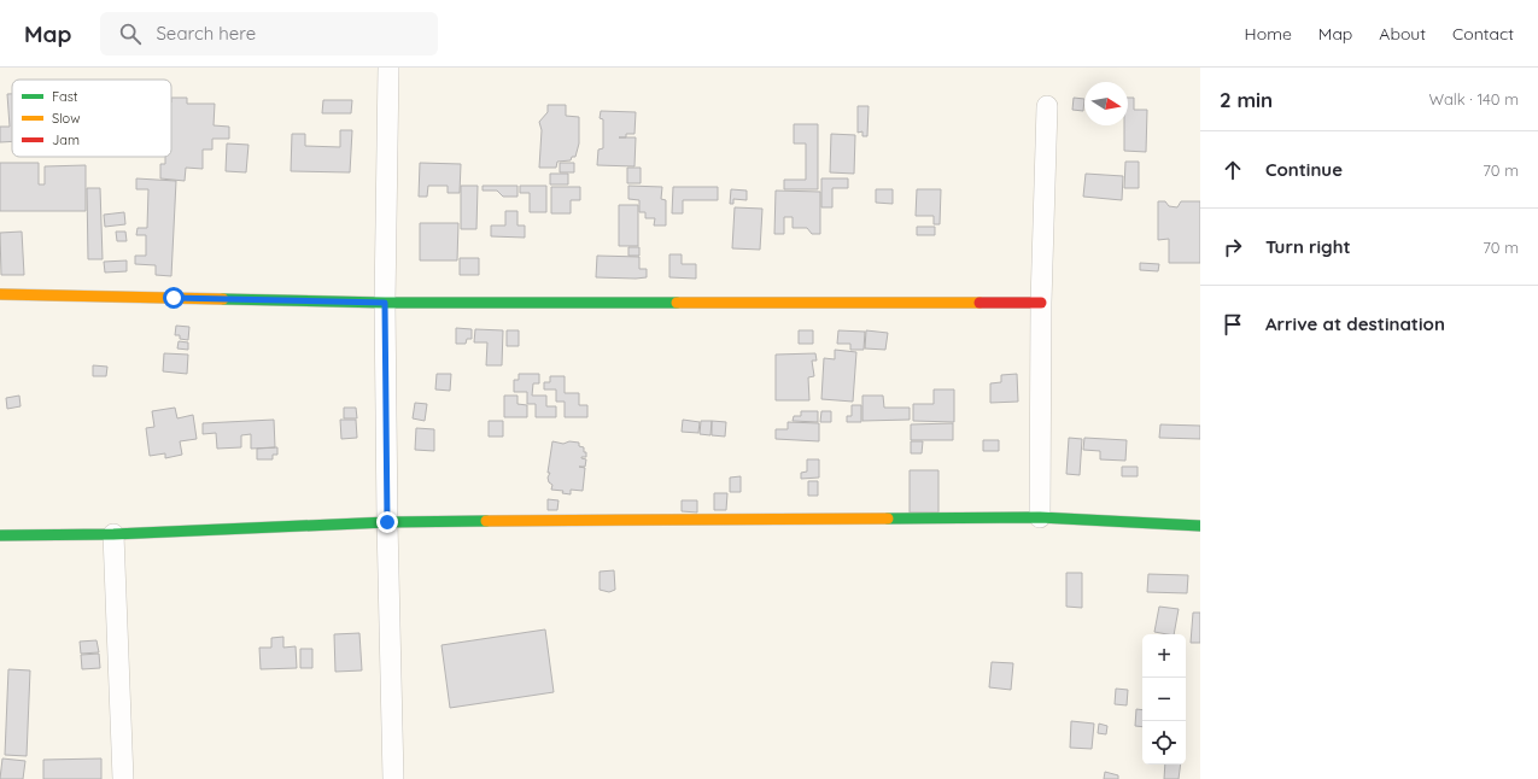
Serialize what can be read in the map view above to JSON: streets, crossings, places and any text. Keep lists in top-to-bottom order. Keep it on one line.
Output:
{"legend":["Fast","Slow","Jam"],"north":"right","page":{"header":"Map","search":"Search here","nav":["Home","Map","About","Contact"],"heading":["2 min","Walk · 140 m"],"list":[["Continue","70 m"],["Turn right","70 m"],"Arrive at destination"],"map_buttons":["+","−"]}}
